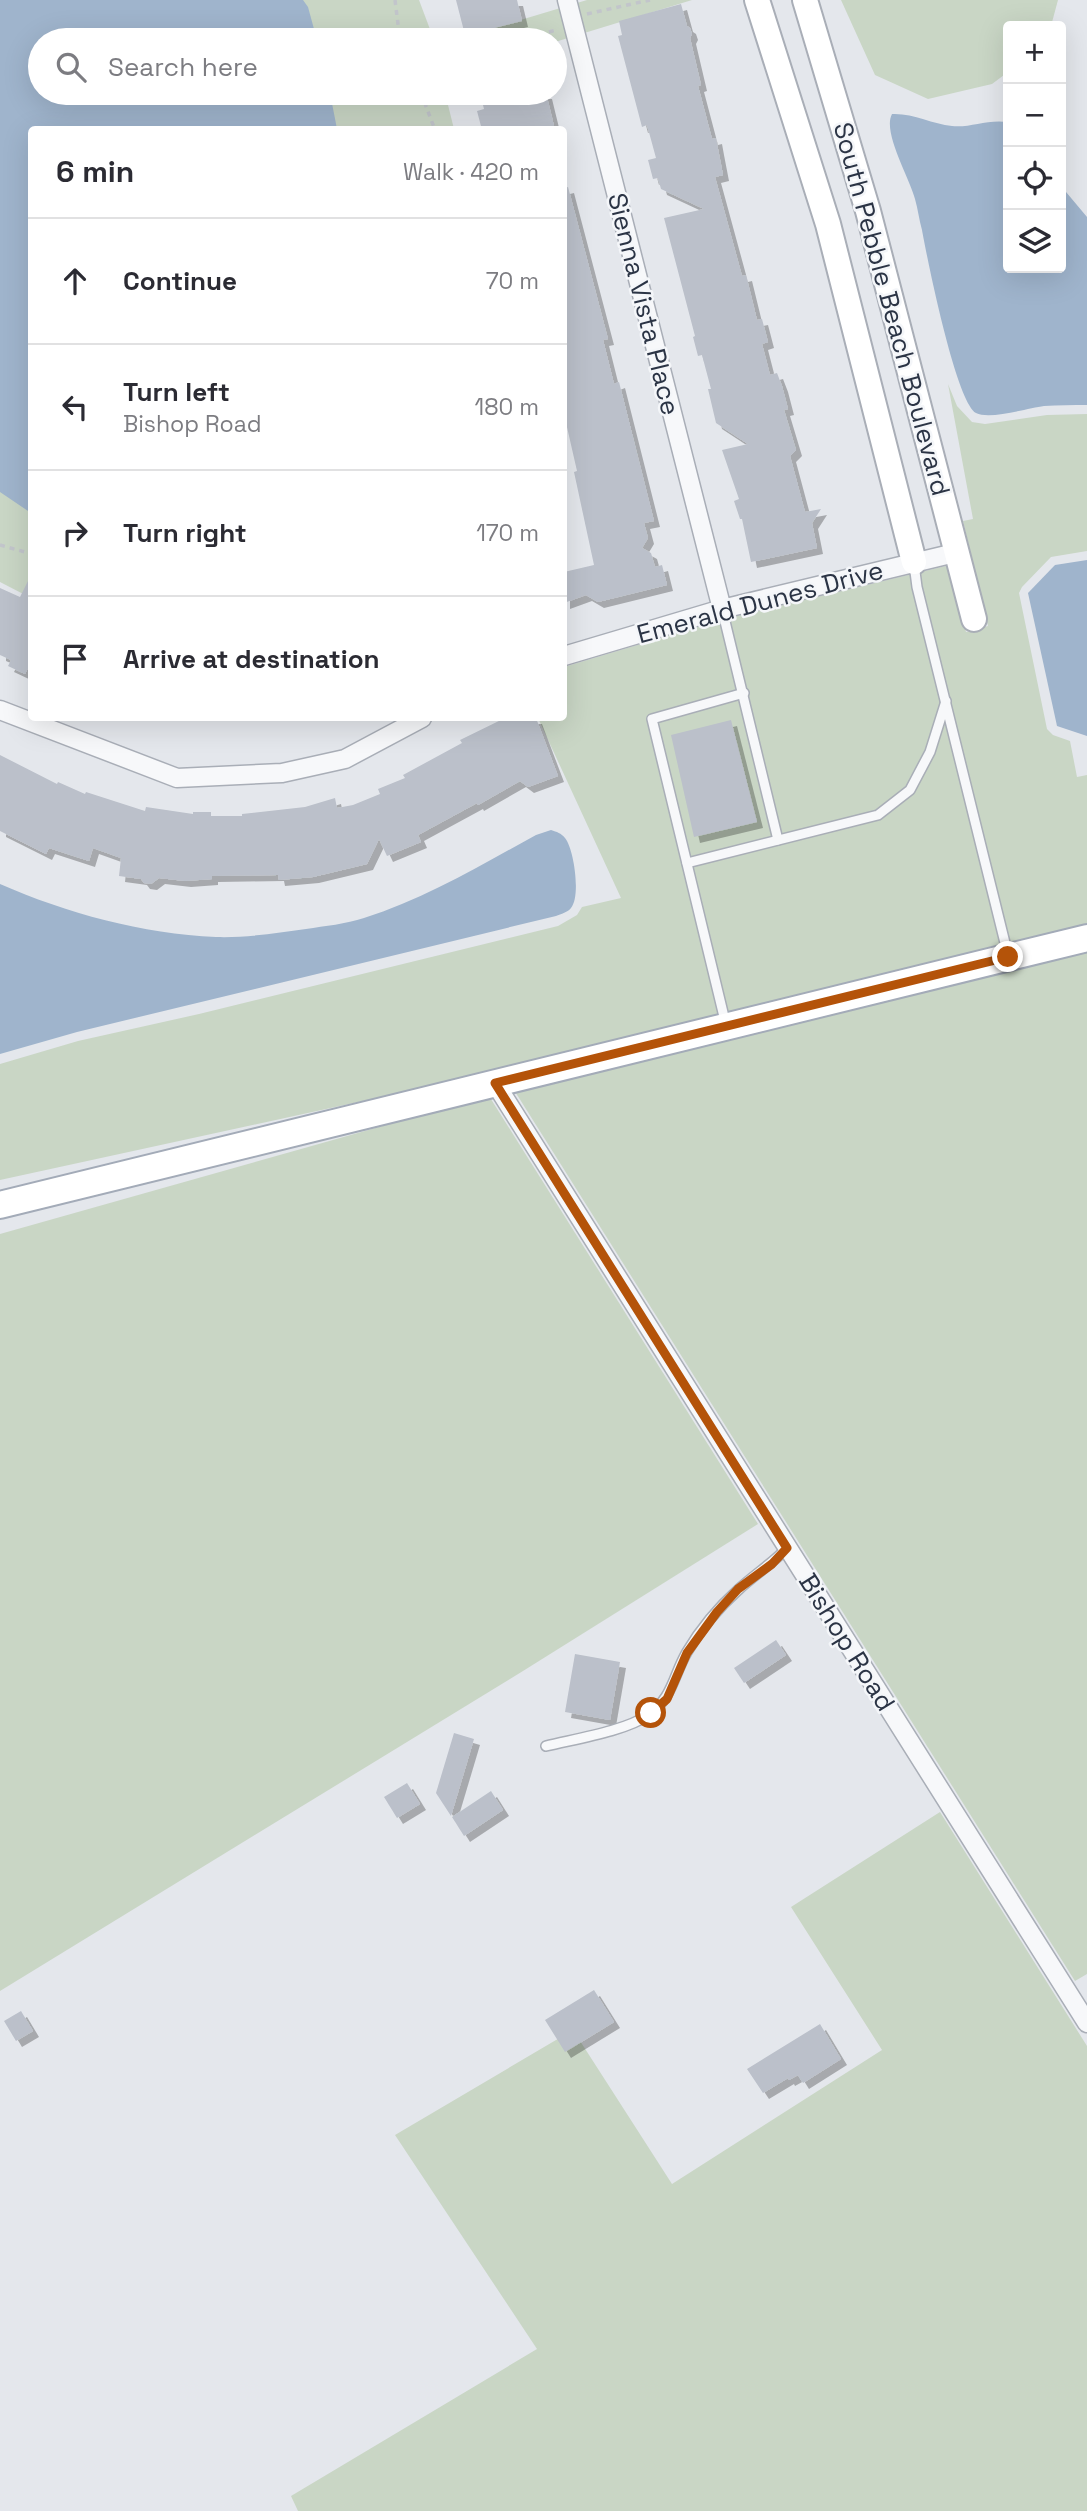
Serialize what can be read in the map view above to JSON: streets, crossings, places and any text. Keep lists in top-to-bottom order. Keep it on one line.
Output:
{"streets":{"street":["Sienna Vista Place","South Pebble Beach Boulevard","Emerald Dunes Drive","Bishop Road"]},"crossings":[["Sienna Vista Place","Emerald Dunes Drive"],["South Pebble Beach Boulevard","Emerald Dunes Drive"]],"page":{"map_buttons":["+","−"],"search":"Search here","heading":["6 min","Walk · 420 m"],"list":[["Continue","70 m"],["Turn left","Bishop Road","180 m"],["Turn right","170 m"],"Arrive at destination"]}}
